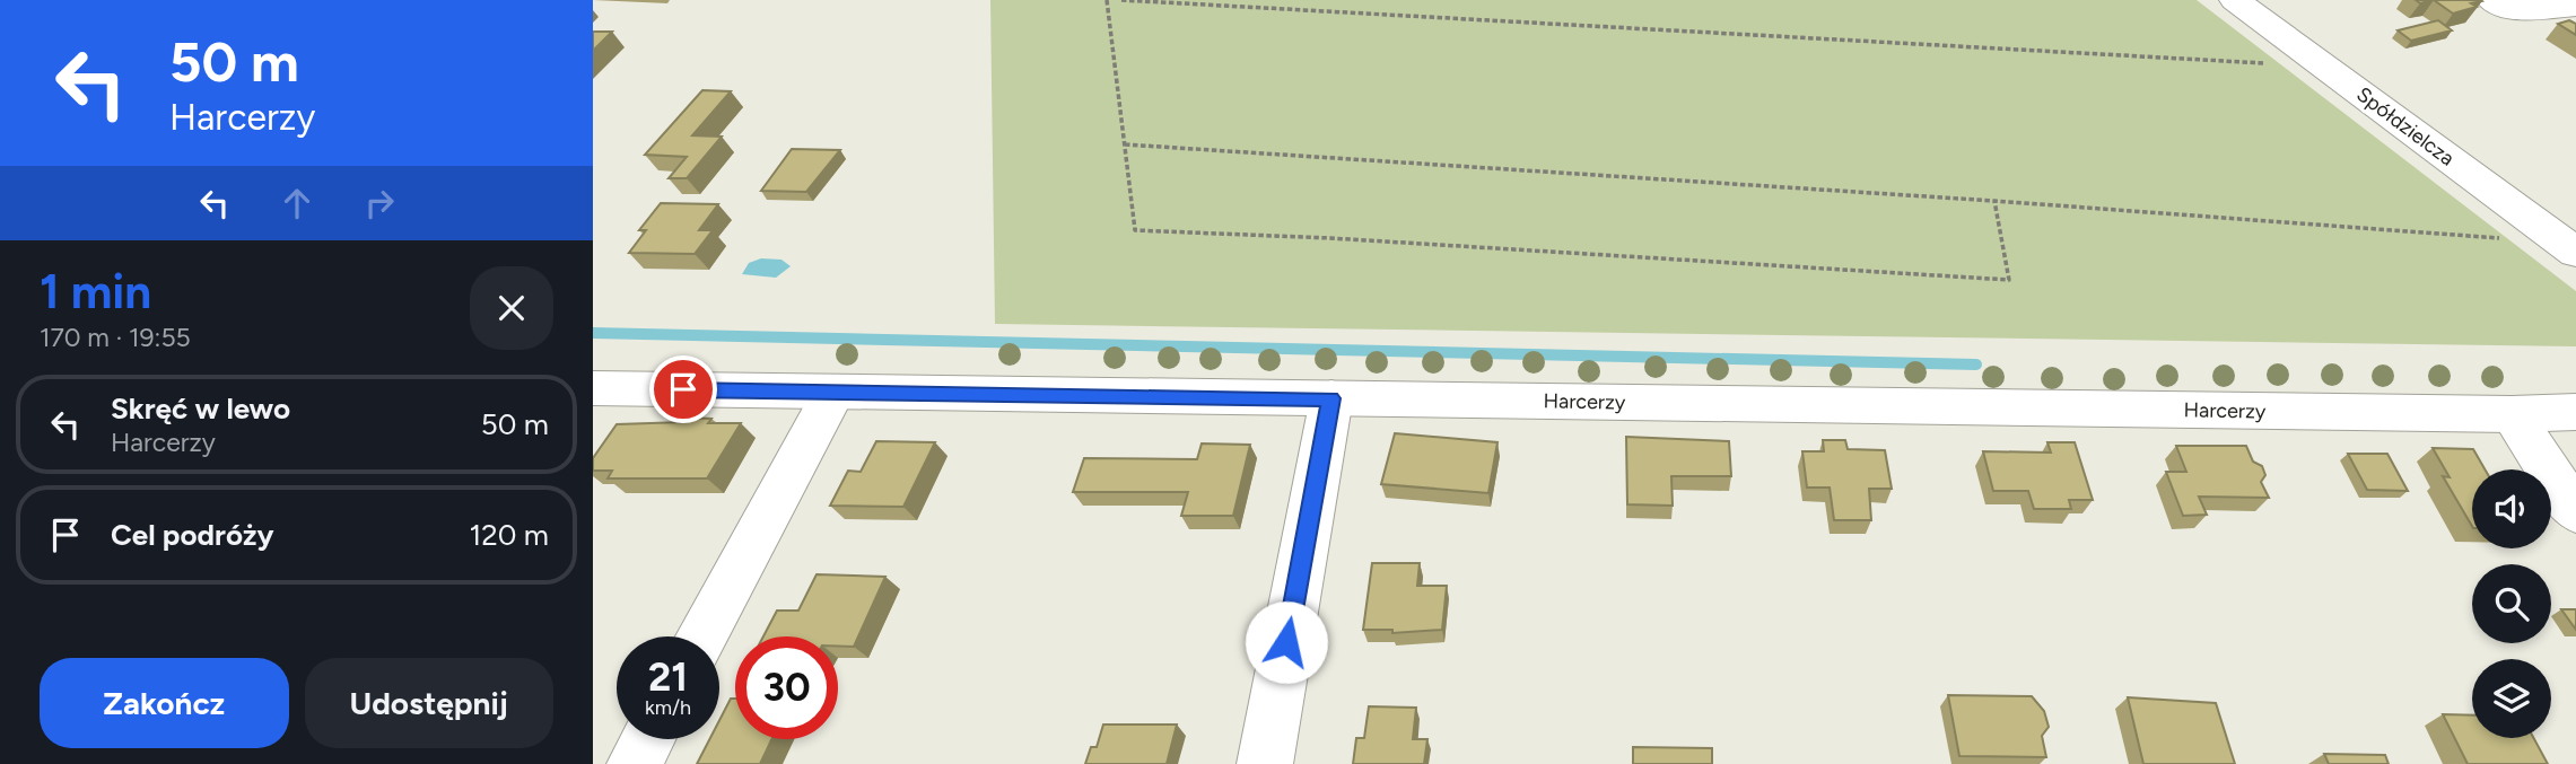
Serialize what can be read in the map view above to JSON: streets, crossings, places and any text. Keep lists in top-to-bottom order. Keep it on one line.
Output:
{"streets":{"street":["Spółdzielcza","Harcerzy"]},"page":{"turn":["50 m","Harcerzy"],"heading":["1 min","170 m · 19:55"],"list":[{"name":"Skręć w lewo","note":"Harcerzy","value":"50 m"},{"name":"Cel podróży","value":"120 m"}],"speed":"21 km/h","limit":"30","buttons":["Zakończ","Udostępnij"]}}
